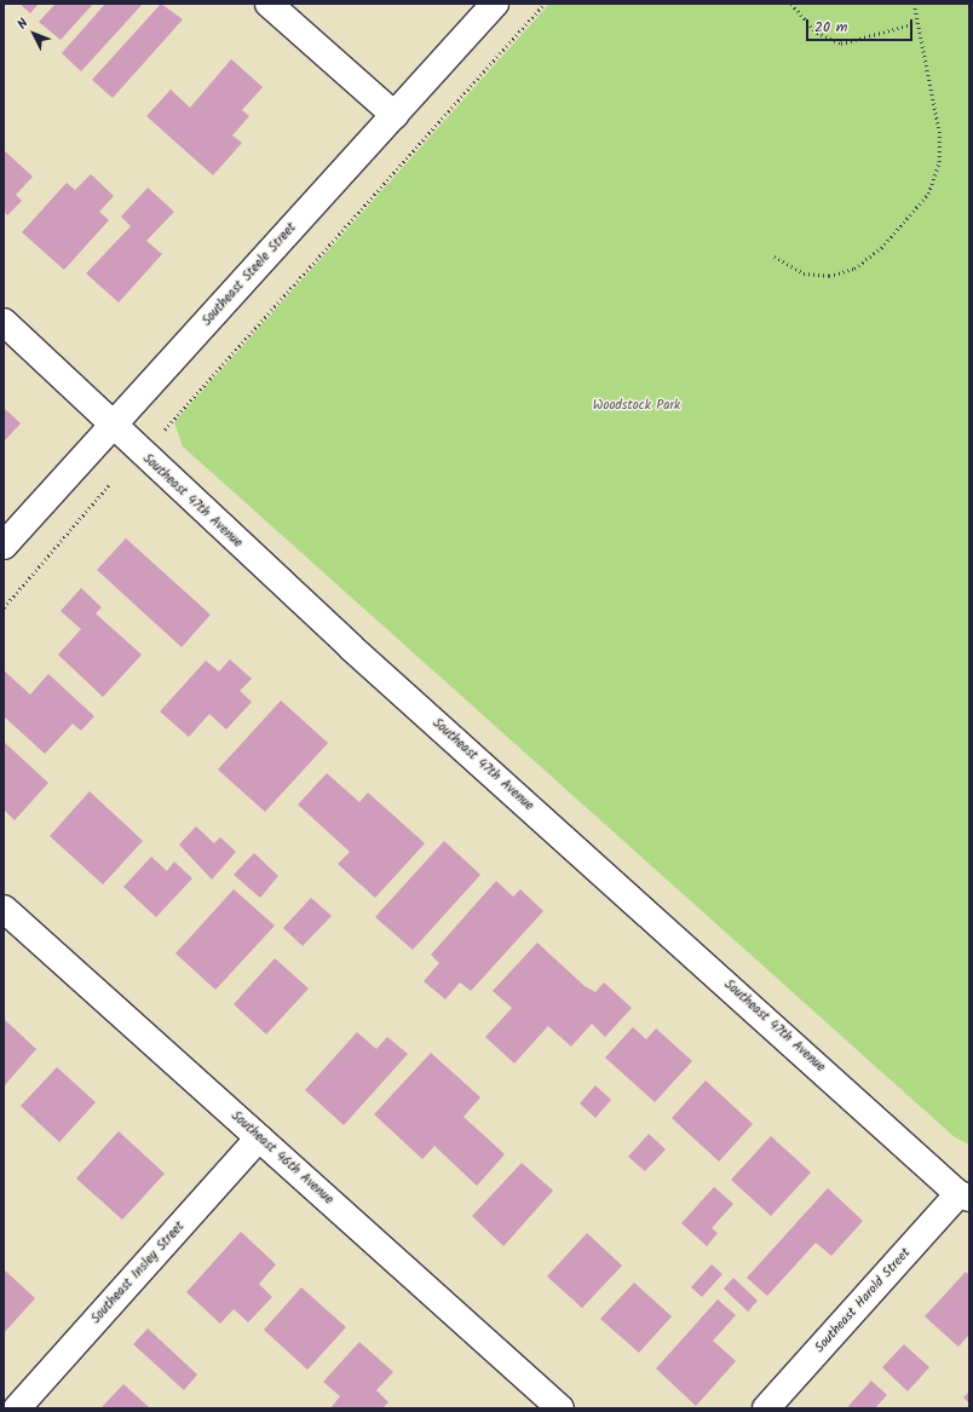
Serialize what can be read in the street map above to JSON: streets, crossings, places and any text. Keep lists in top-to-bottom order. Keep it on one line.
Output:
{"streets":{"street":["Southeast Steele Street","Southeast 47th Avenue","Southeast 46th Avenue","Southeast Insley Street","Southeast Harold Street"]},"crossings":[["Southeast Steele Street","Southeast 47th Avenue"],["Southeast 47th Avenue","Southeast Harold Street"],["Southeast 46th Avenue","Southeast Insley Street"]],"parks":["Woodstock Park"],"scale_bar":"20 m","north":"top left"}
